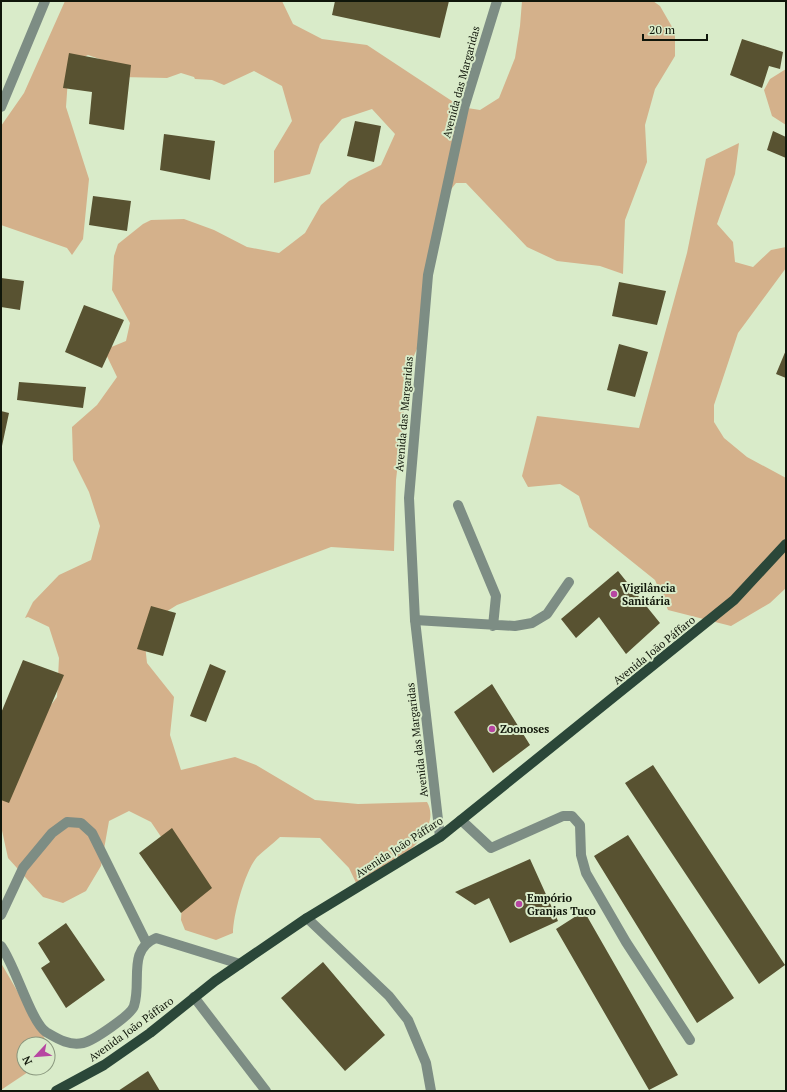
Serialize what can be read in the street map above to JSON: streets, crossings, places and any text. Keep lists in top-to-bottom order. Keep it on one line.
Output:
{"streets":{"main road":["Avenida João Páffaro"],"street":["Avenida das Margaridas"]},"crossings":[["Avenida das Margaridas","Avenida João Páffaro"]],"places":["Vigilância Sanitária","Zoonoses","Empório Granjas Tuco"],"scale_bar":"20 m","north":"bottom left"}
